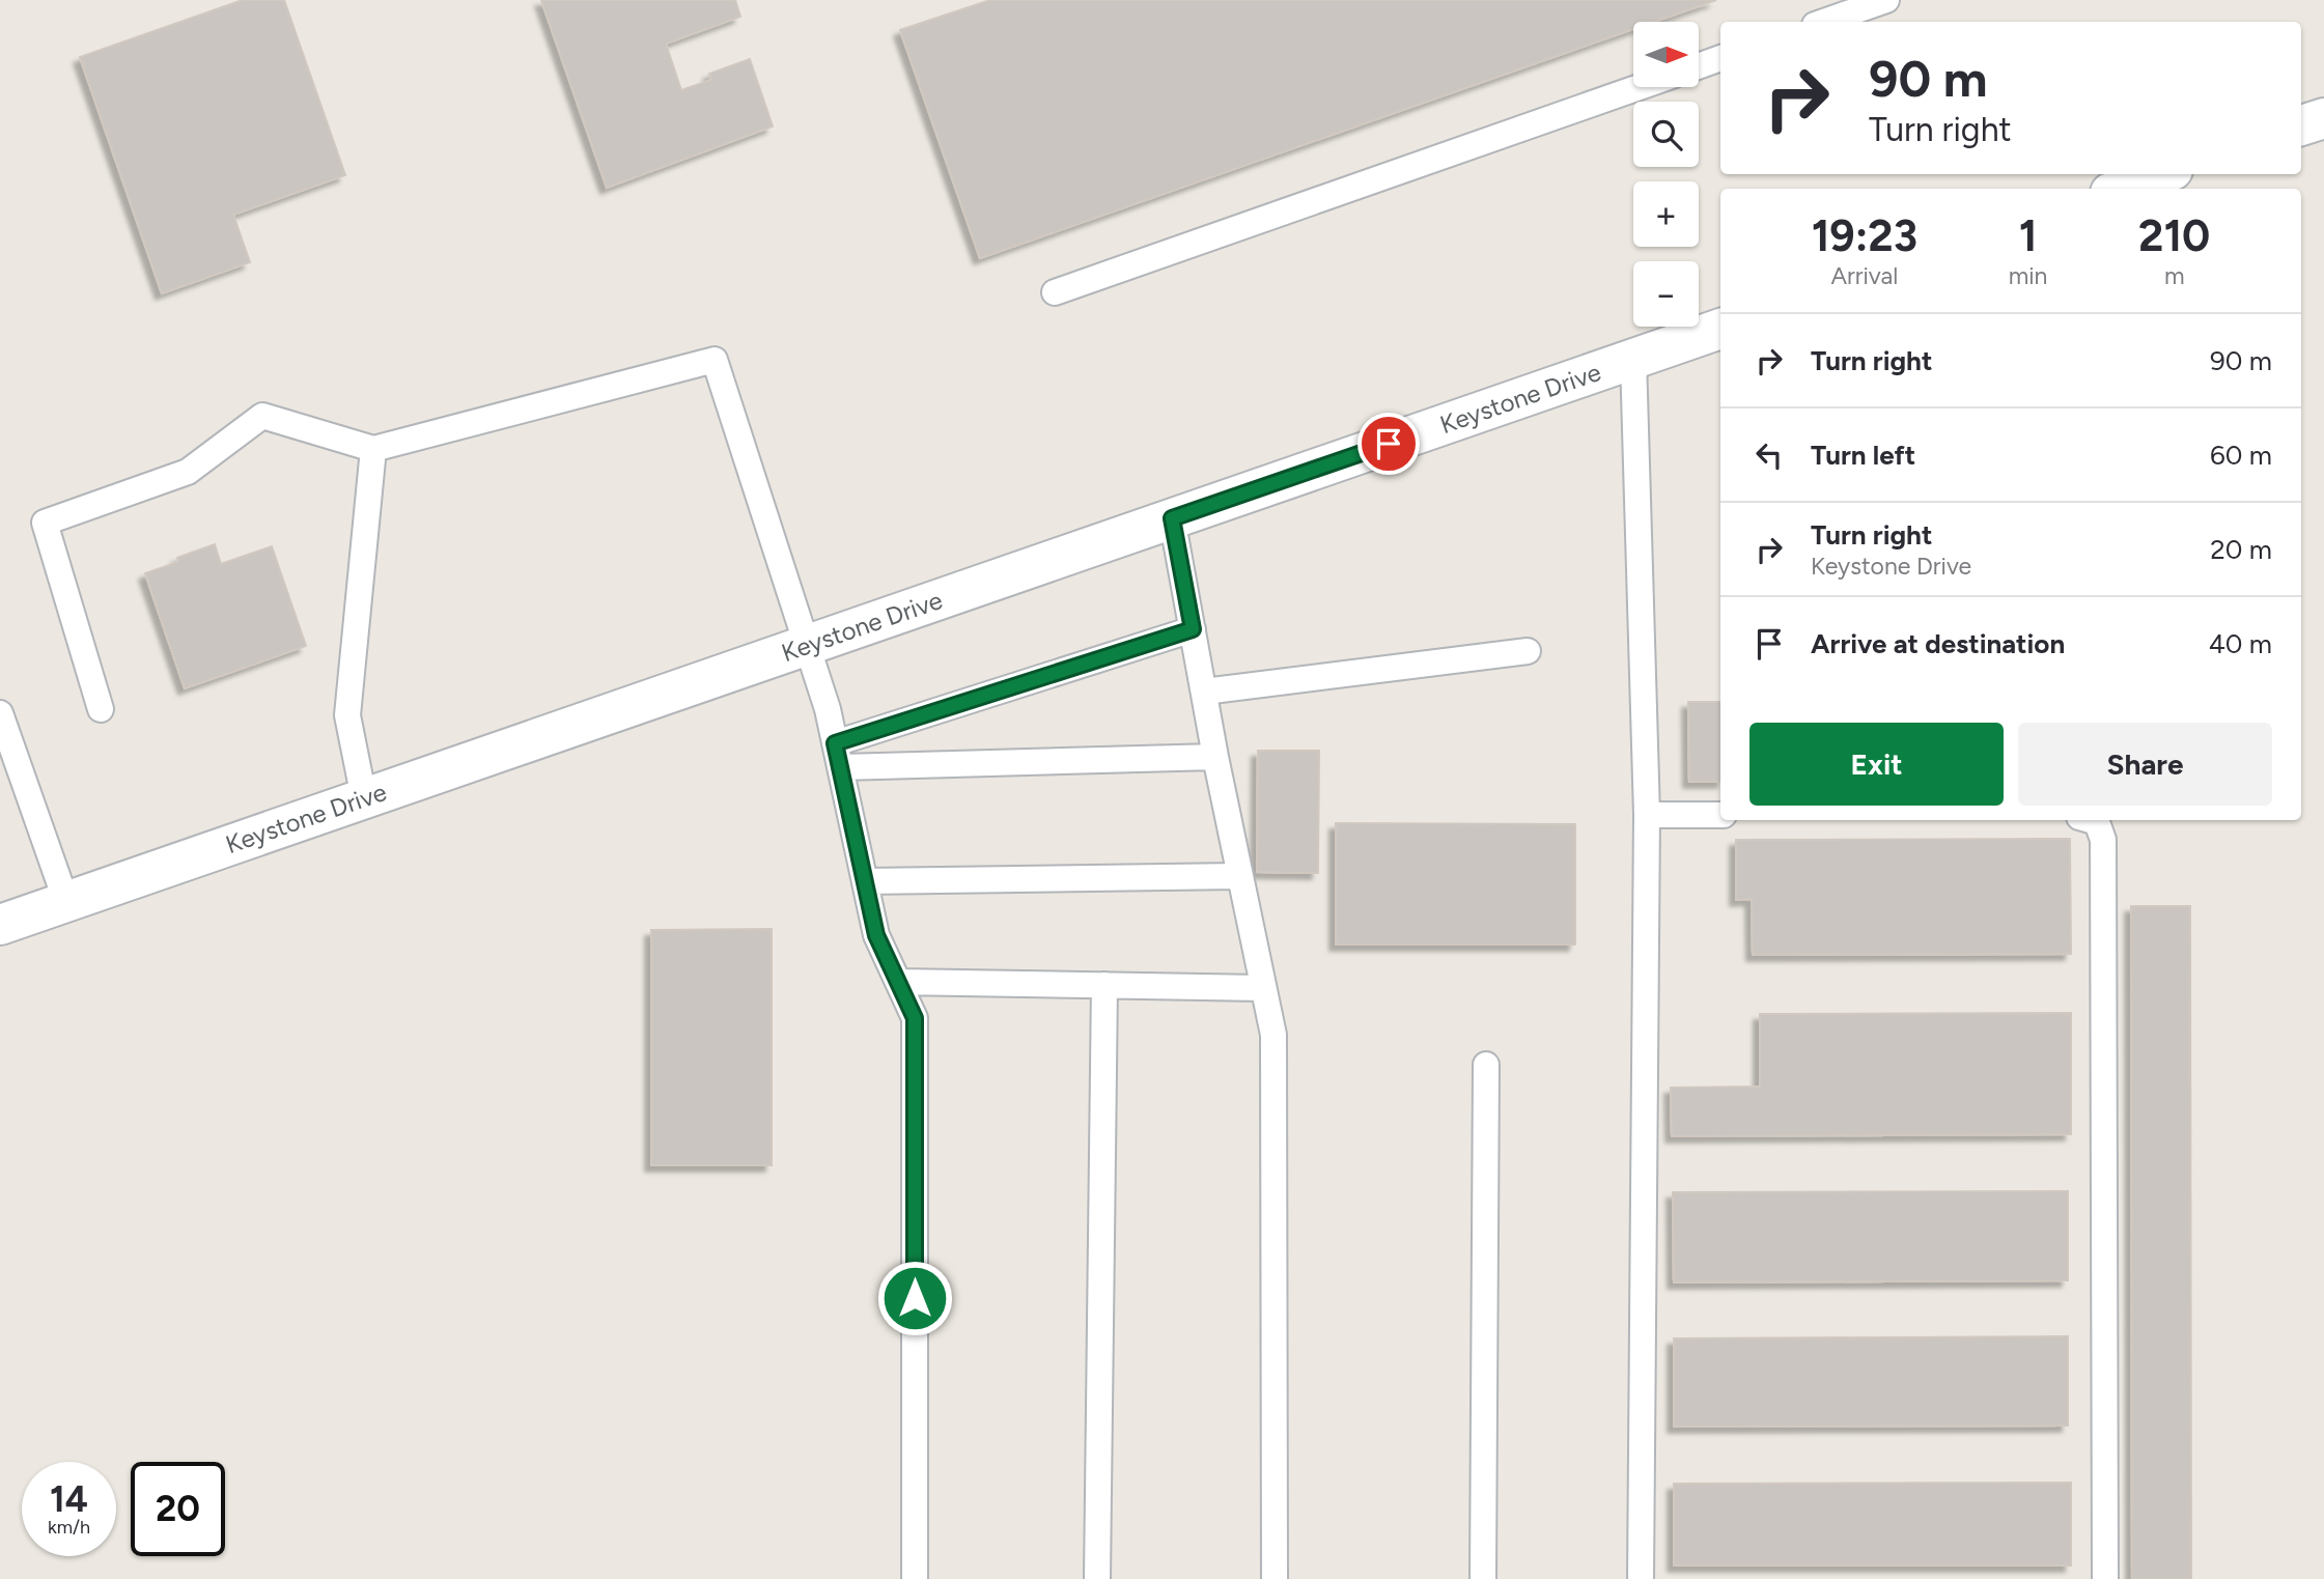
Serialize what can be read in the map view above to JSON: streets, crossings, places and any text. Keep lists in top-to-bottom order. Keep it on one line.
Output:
{"streets":{"street":["Keystone Drive"]},"north":"right","page":{"map_buttons":["+","−"],"turn":["90 m","Turn right"],"eta":["19:23","Arrival","1","min","210","m"],"list":[{"name":"Turn right","value":"90 m"},{"name":"Turn left","value":"60 m"},{"name":"Turn right","note":"Keystone Drive","value":"20 m"},{"name":"Arrive at destination","value":"40 m"}],"buttons":["Exit","Share"],"speed":"14 km/h","limit":"20"}}
